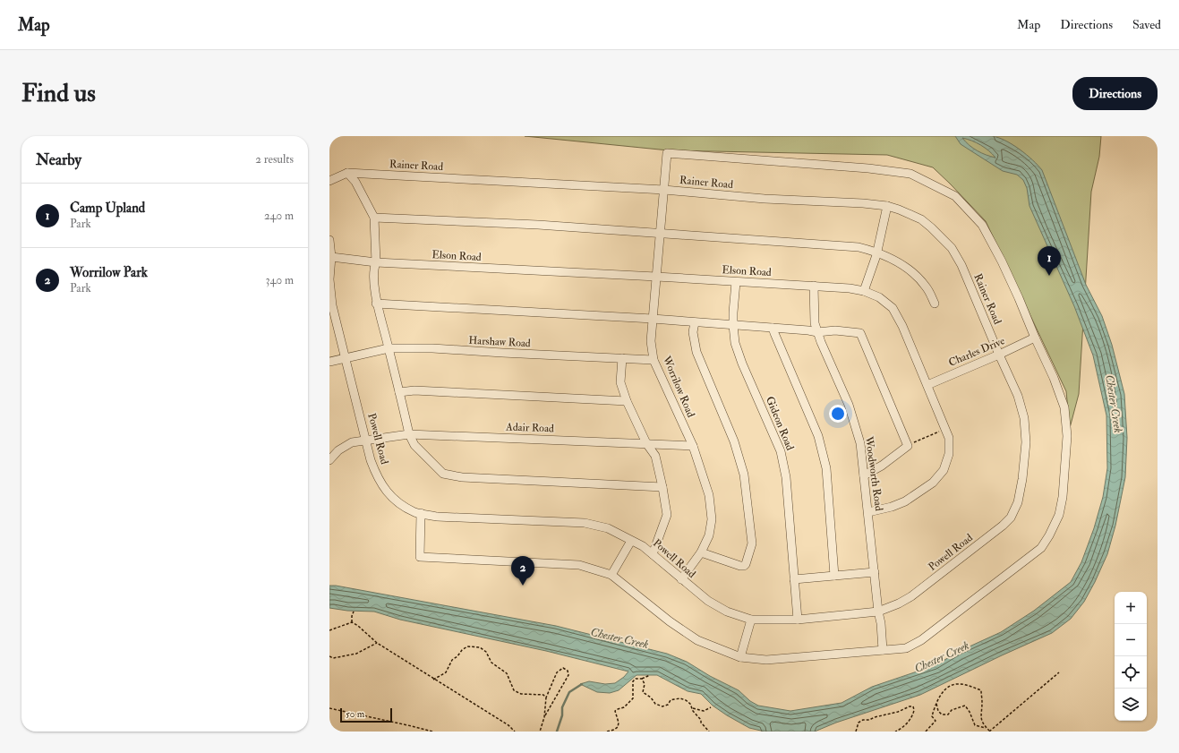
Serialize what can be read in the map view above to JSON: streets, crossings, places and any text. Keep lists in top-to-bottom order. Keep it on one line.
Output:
{"streets":{"street":["Rainer Road","Elson Road","Harshaw Road","Charles Drive","Worrilow Road","Gideon Road","Adair Road","Powell Road","Woodworth Road"]},"crossings":[["Rainer Road","Charles Drive"],["Rainer Road","Worrilow Road"],["Rainer Road","Powell Road"],["Elson Road","Charles Drive"],["Elson Road","Worrilow Road"],["Elson Road","Gideon Road"],["Elson Road","Powell Road"],["Elson Road","Woodworth Road"],["Harshaw Road","Worrilow Road"],["Harshaw Road","Powell Road"],["Charles Drive","Worrilow Road"],["Charles Drive","Powell Road"],["Worrilow Road","Adair Road"],["Worrilow Road","Powell Road"],["Gideon Road","Powell Road"],["Adair Road","Powell Road"],["Powell Road","Woodworth Road"]],"water":["Chester Creek"],"scale_bar":"50 m","page":{"header":"Map","nav":["Map","Directions","Saved"],"buttons":"Directions","title":"Find us","heading":["Nearby","2 results"],"list":[{"mark":"1","name":"Camp Upland","note":"Park","value":"240 m"},{"mark":"2","name":"Worrilow Park","note":"Park","value":"340 m"}],"pins":["1","2"],"map_buttons":["+","−"],"scale":"50 m"}}
